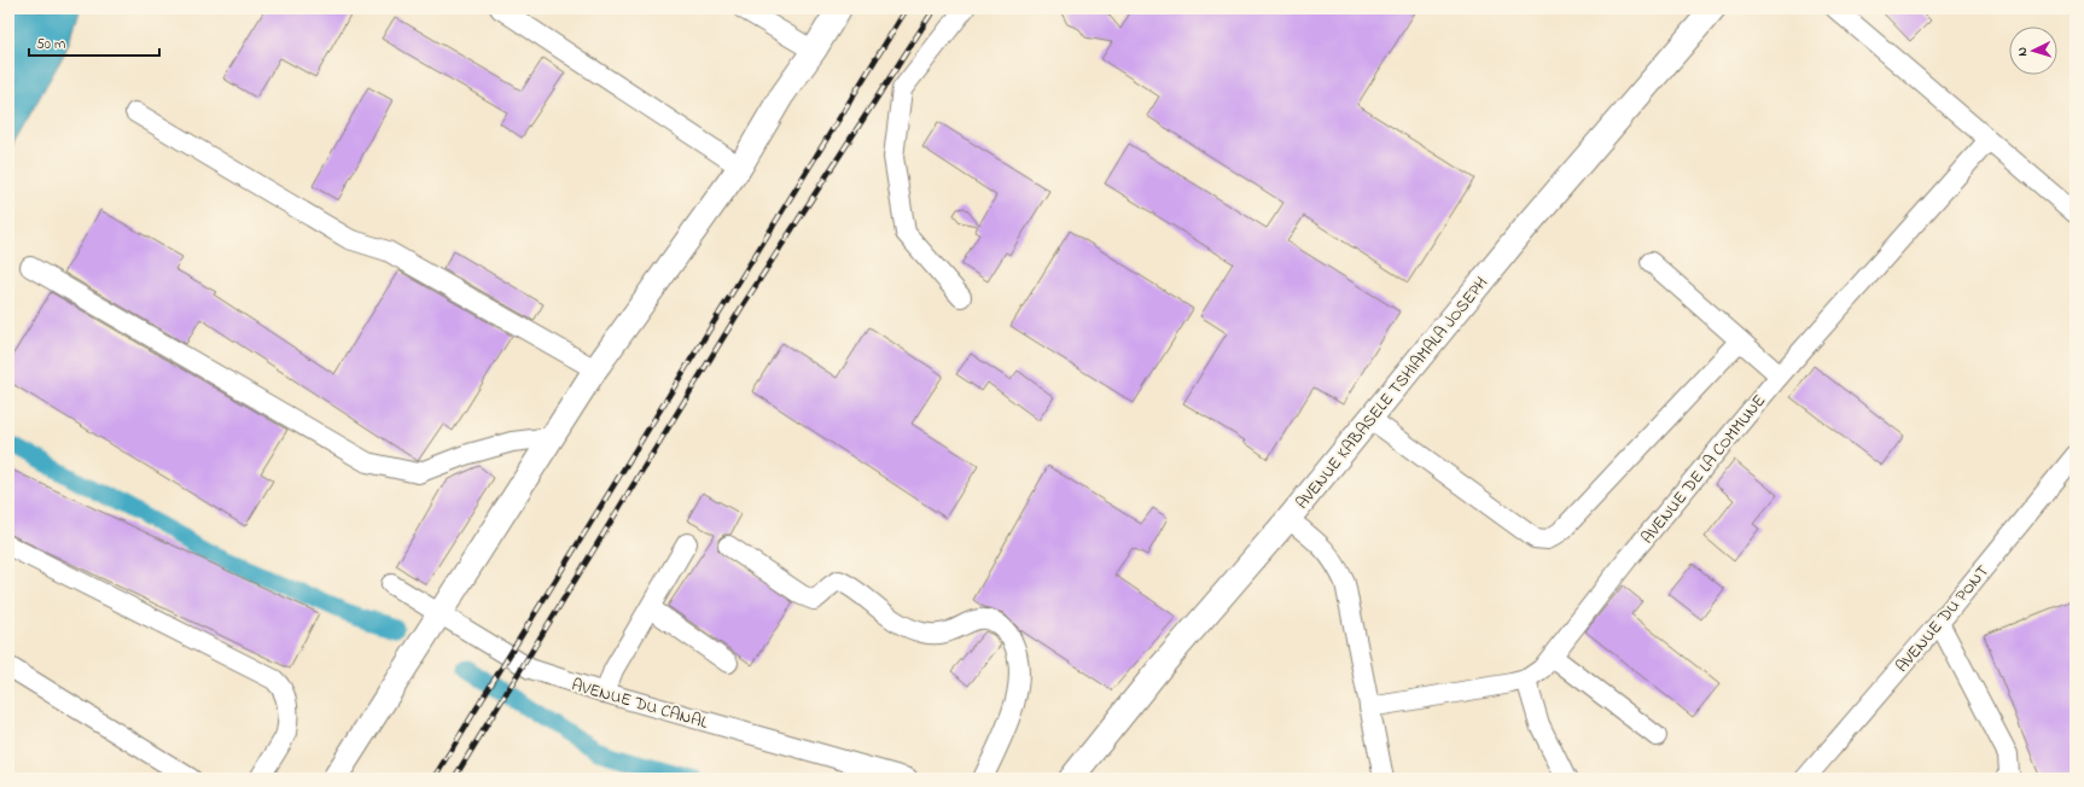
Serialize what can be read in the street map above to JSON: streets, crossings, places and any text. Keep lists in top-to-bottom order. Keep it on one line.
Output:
{"streets":{"main road":["AVENUE KABASELE TSHIAMALA JOSEPH"],"street":["AVENUE DE LA COMMUNE","AVENUE DU PONT","AVENUE DU CANAL"]},"scale_bar":"50 m","north":"left"}
